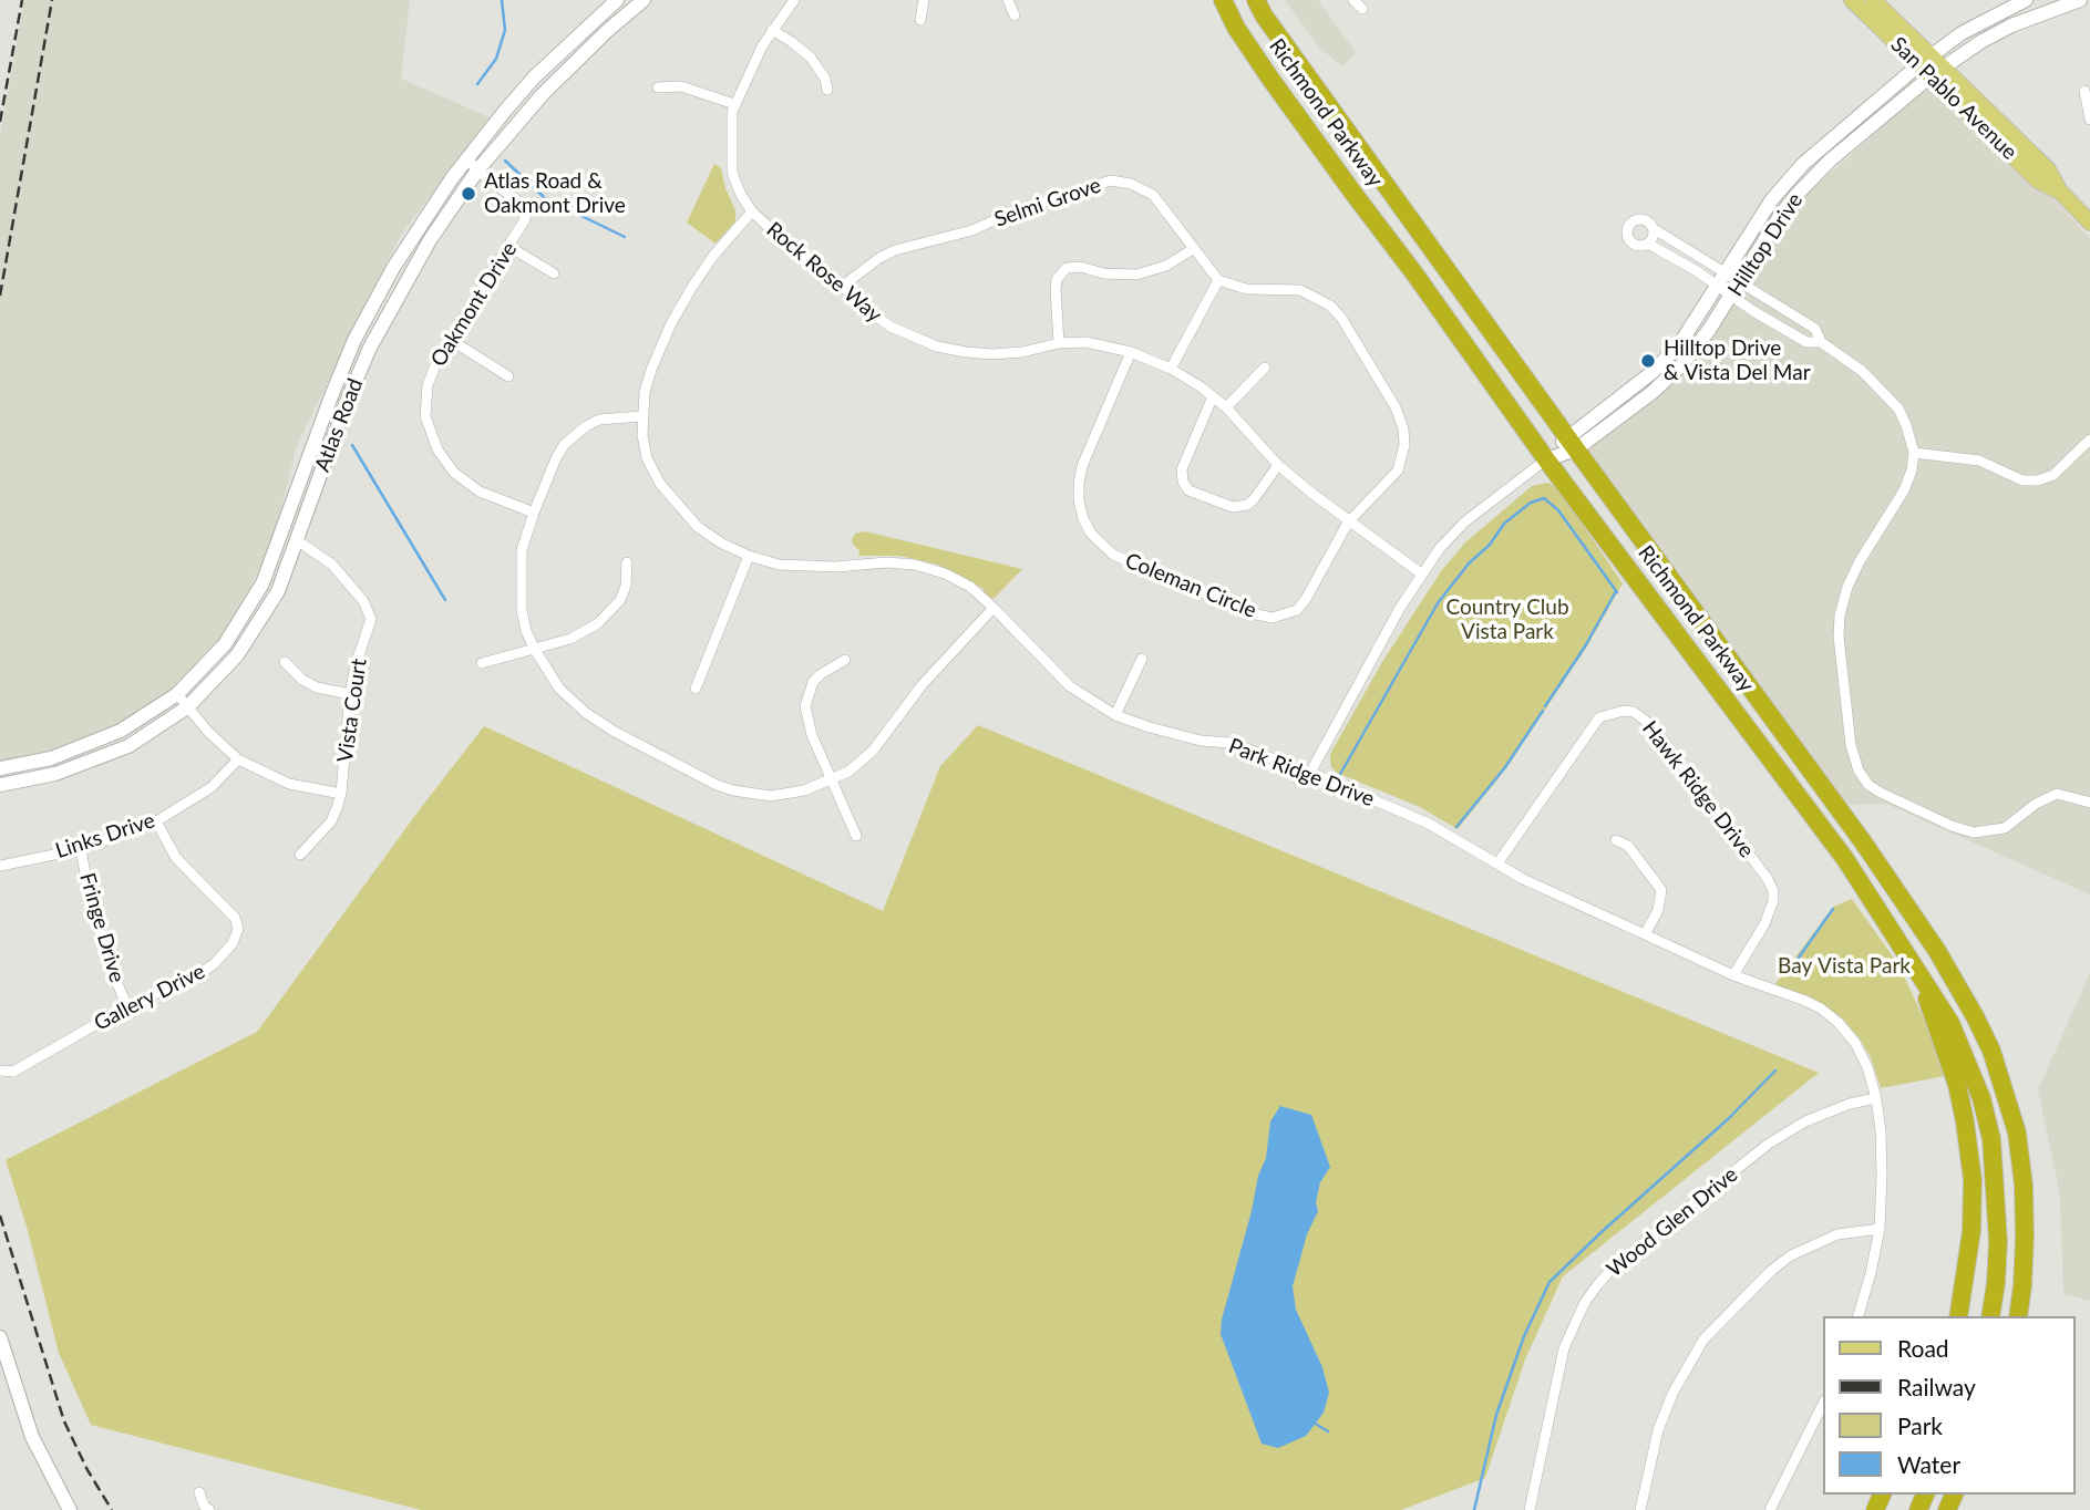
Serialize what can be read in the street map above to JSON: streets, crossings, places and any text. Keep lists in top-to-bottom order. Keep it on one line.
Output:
{"streets":{"highway":["Richmond Parkway"],"main road":["San Pablo Avenue"],"street":["Selmi Grove","Hilltop Drive","Rock Rose Way","Oakmont Drive","Atlas Road","Coleman Circle","Vista Court","Park Ridge Drive","Hawk Ridge Drive","Links Drive","Fringe Drive","Gallery Drive","Wood Glen Drive"]},"crossings":[["San Pablo Avenue","Hilltop Drive"],["Richmond Parkway","Hilltop Drive"],["Selmi Grove","Rock Rose Way"],["Hilltop Drive","Rock Rose Way"],["Hilltop Drive","Park Ridge Drive"],["Rock Rose Way","Coleman Circle"],["Rock Rose Way","Park Ridge Drive"],["Oakmont Drive","Atlas Road"],["Atlas Road","Vista Court"],["Park Ridge Drive","Hawk Ridge Drive"],["Park Ridge Drive","Wood Glen Drive"],["Links Drive","Fringe Drive"],["Links Drive","Gallery Drive"],["Fringe Drive","Gallery Drive"]],"parks":["Country Club Vista Park","Bay Vista Park"],"places":["Atlas Road & Oakmont Drive","Hilltop Drive & Vista Del Mar"],"legend":["Road","Railway","Park","Water"]}
